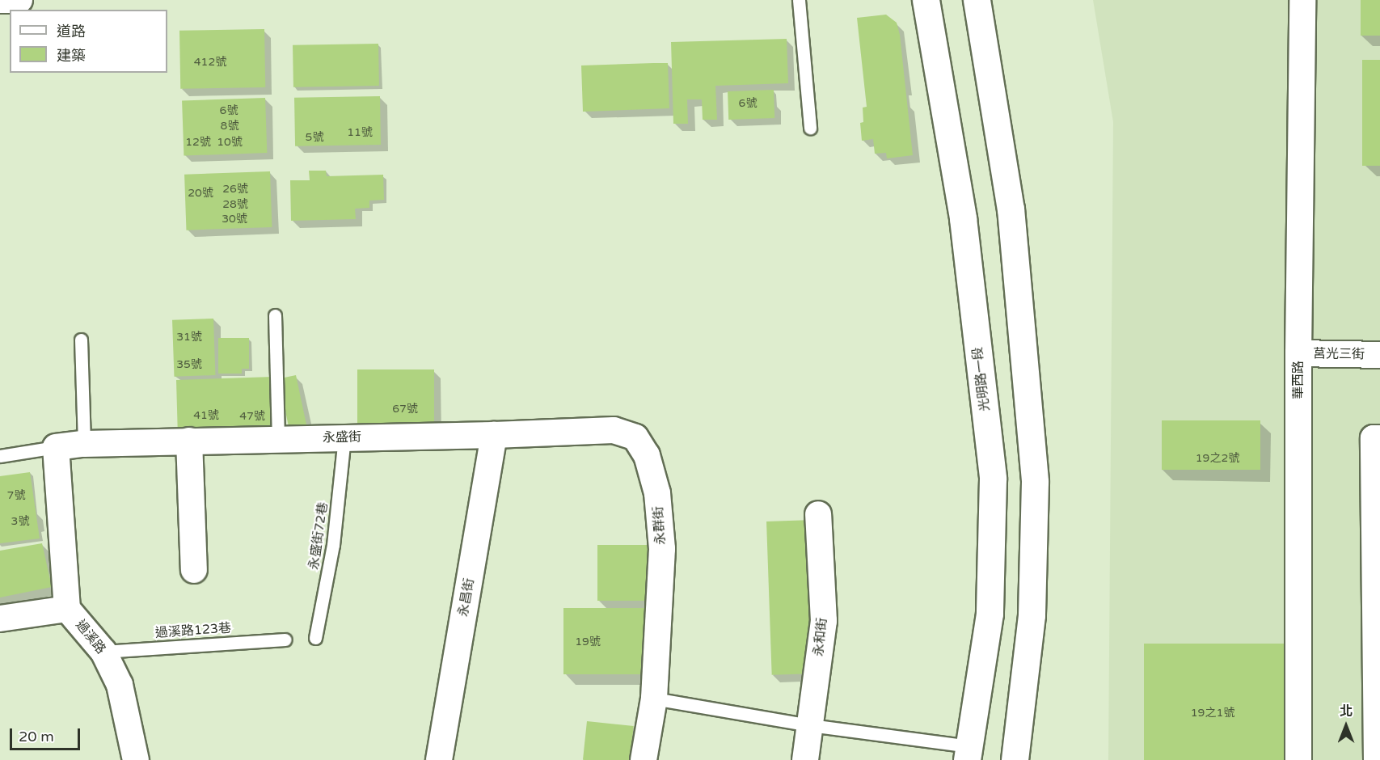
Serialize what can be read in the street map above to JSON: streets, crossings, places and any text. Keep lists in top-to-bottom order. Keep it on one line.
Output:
{"streets":{"street":["莒光三街","光明路一段","華西路","永盛街","永群街","永昌街","過溪路","永和街"],"lane":["永盛街72巷","過溪路123巷"]},"crossings":[["莒光三街","華西路"],["永盛街","永群街"],["永盛街","永盛街72巷"],["永盛街","永昌街"],["永群街","永昌街"],["過溪路123巷","過溪路"]],"house_numbers":["412號","6號","6號","8號","11號","5號","12號","10號","26號","20號","28號","30號","31號","35號","67號","41號","47號","19之2號","7號","3號","19號","19之1號"],"legend":["道路","建築"],"scale_bar":"20 m","north":"top"}
